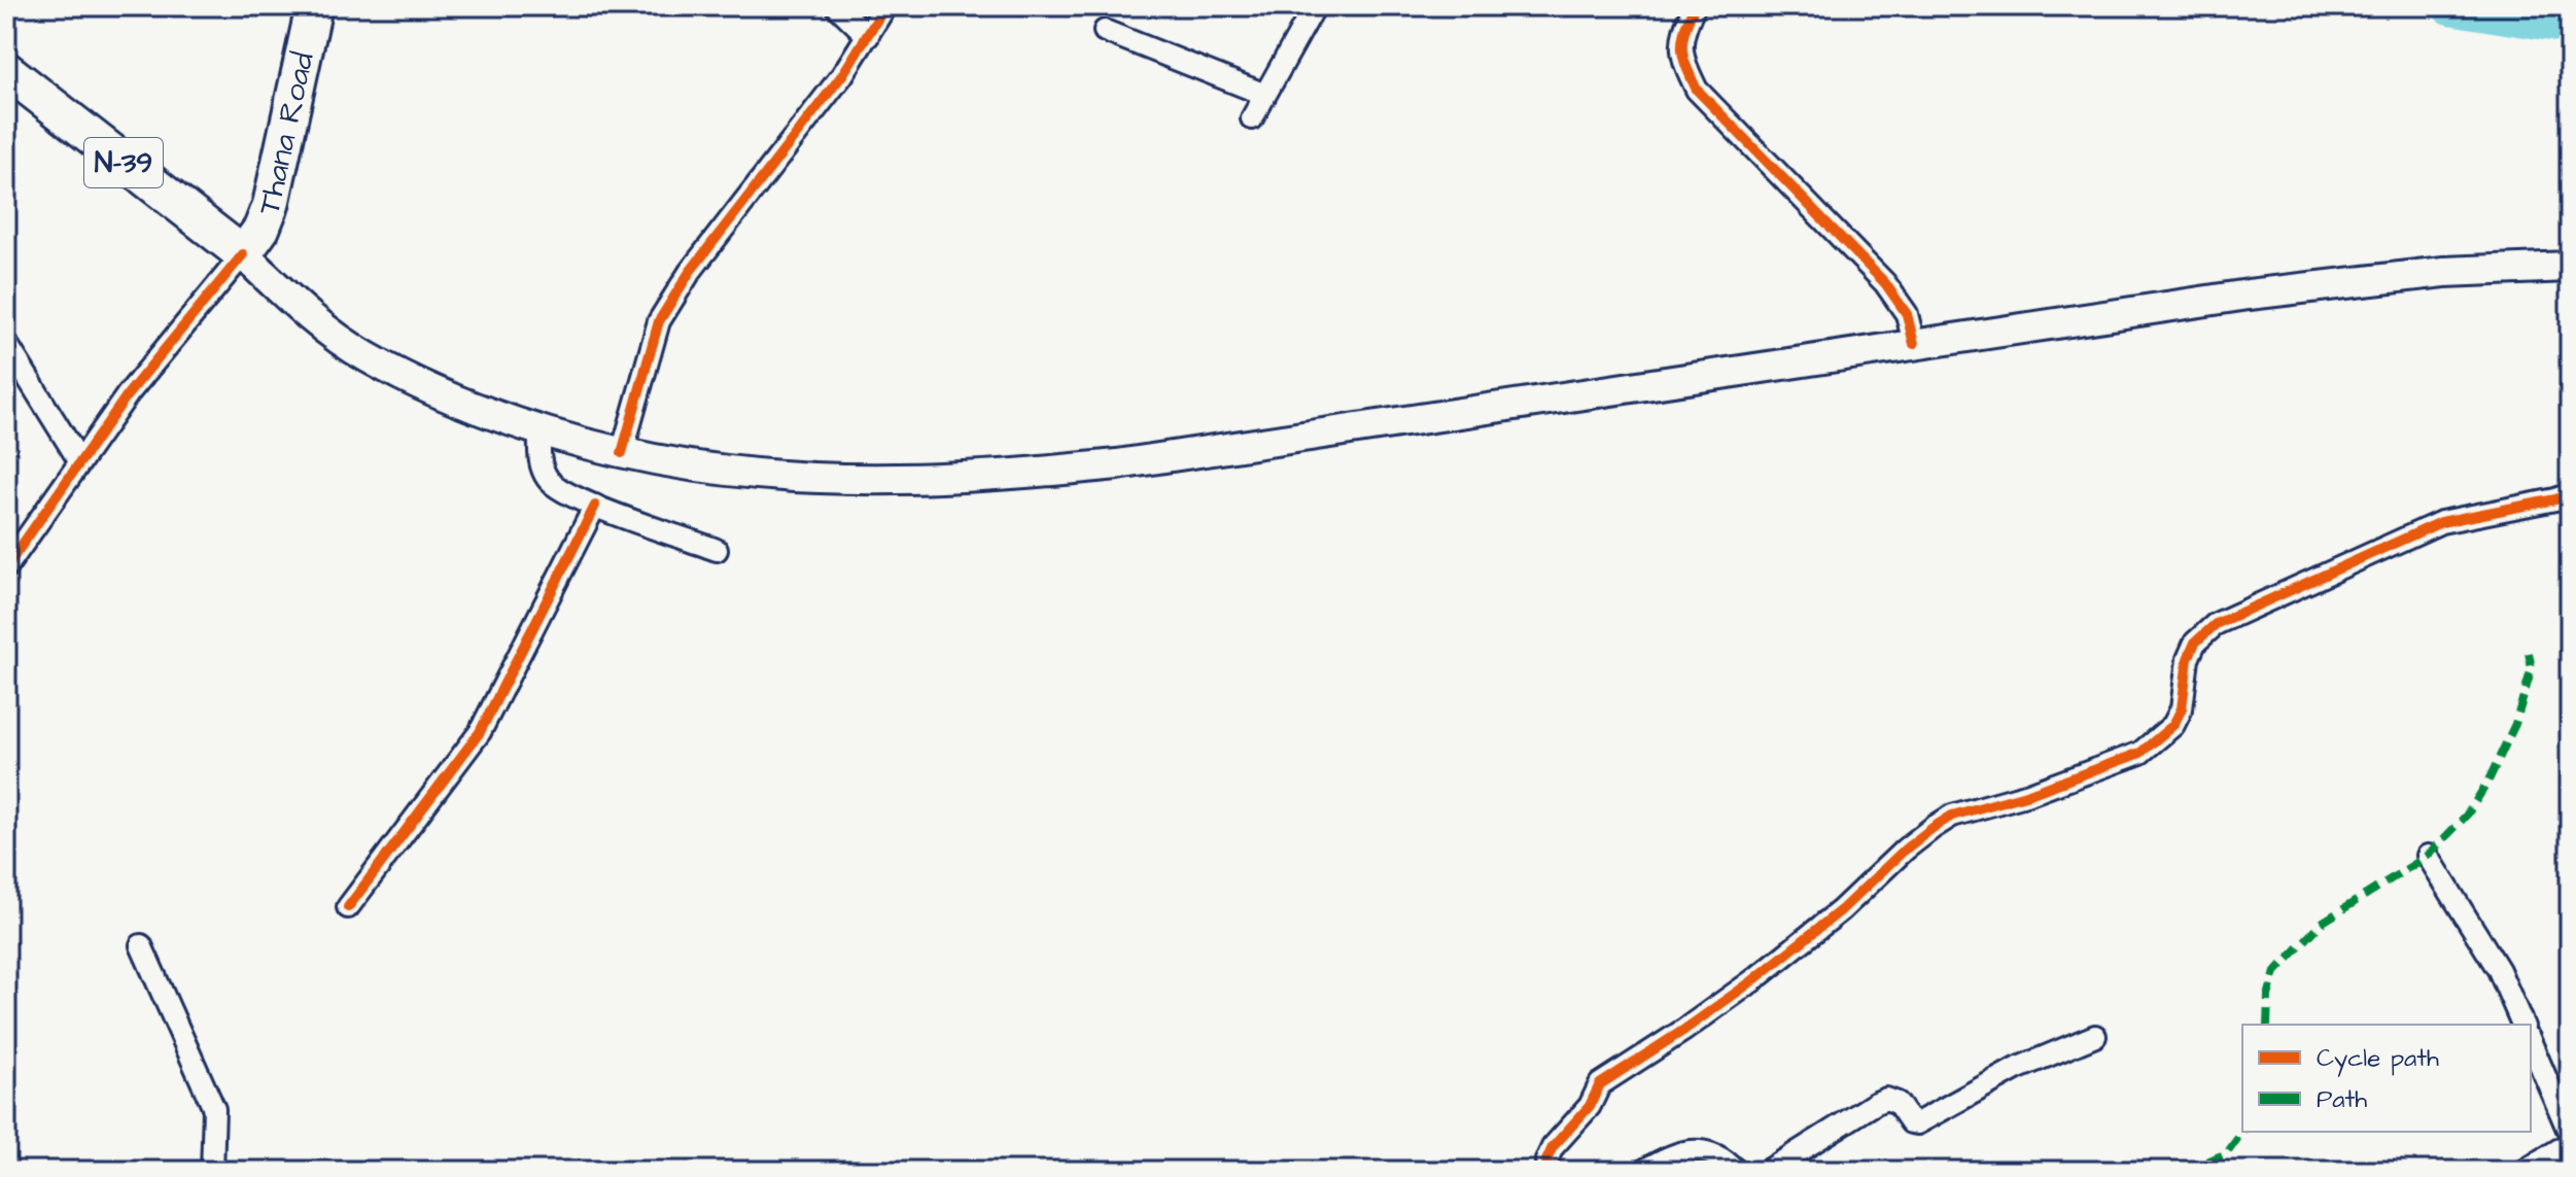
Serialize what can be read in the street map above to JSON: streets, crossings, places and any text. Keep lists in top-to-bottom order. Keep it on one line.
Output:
{"streets":{"highway":["Thana Road","N-39"]},"crossings":[["Thana Road","N-39"]],"legend":["Cycle path","Path"]}
